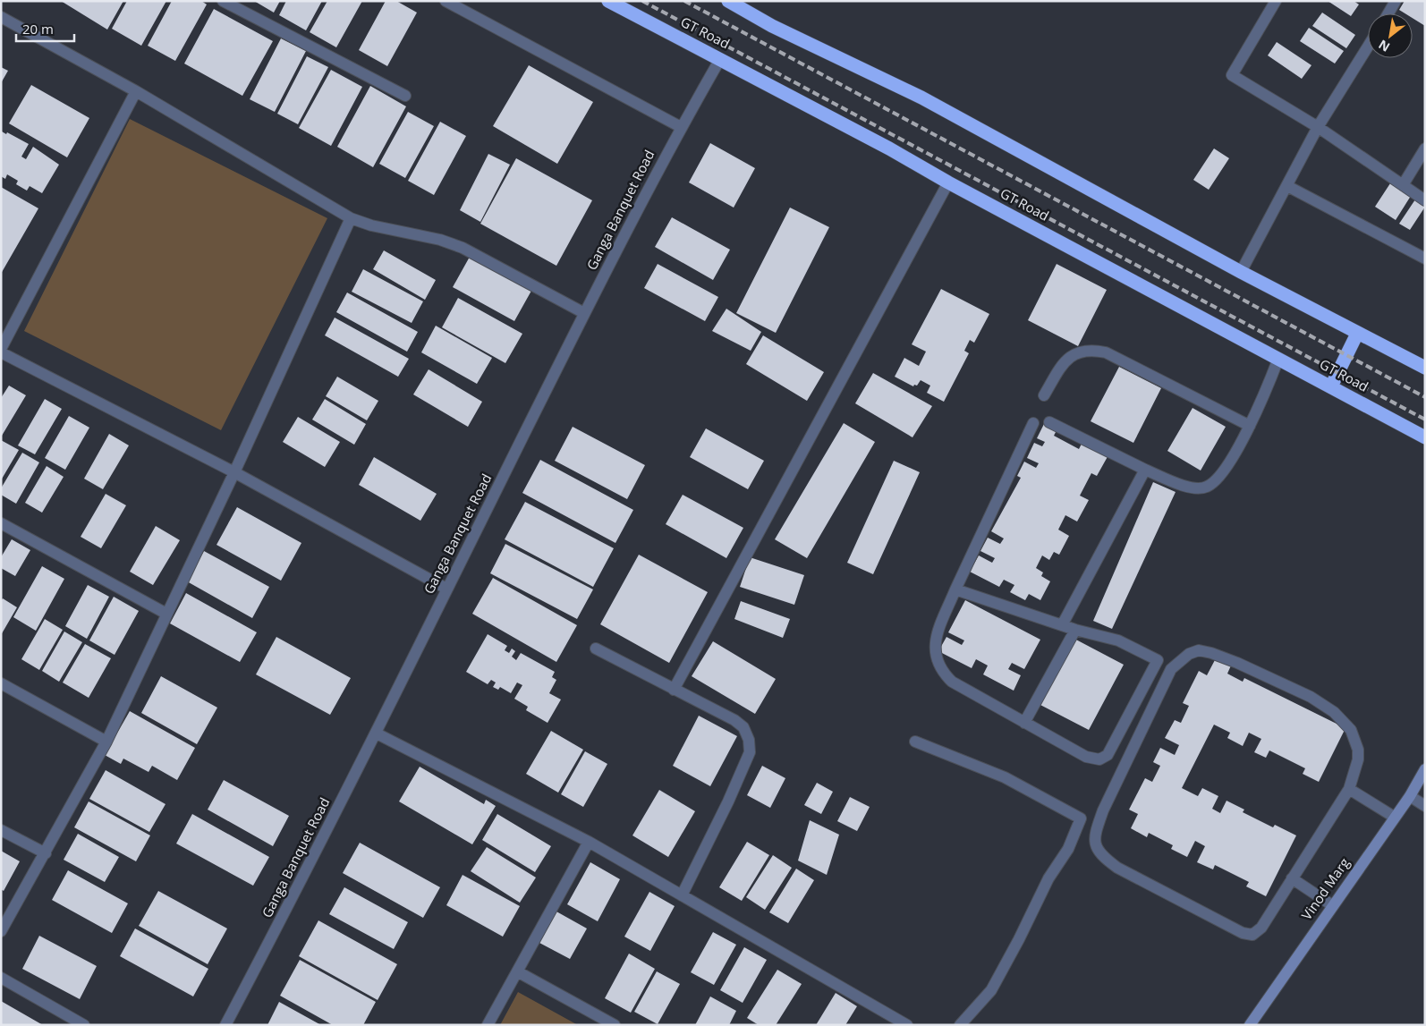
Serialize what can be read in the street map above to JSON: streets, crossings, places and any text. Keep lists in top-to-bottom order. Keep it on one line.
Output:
{"streets":{"highway":["GT Road"],"street":["Ganga Banquet Road","Vinod Marg"]},"crossings":[["GT Road","Ganga Banquet Road"]],"scale_bar":"20 m","north":"bottom left"}
